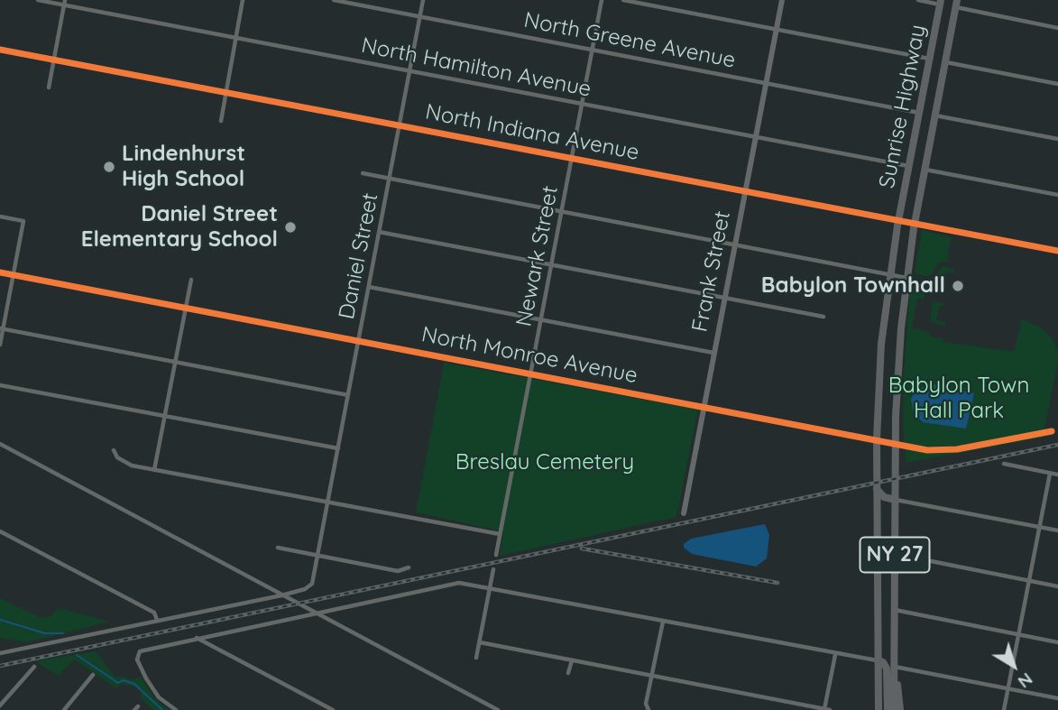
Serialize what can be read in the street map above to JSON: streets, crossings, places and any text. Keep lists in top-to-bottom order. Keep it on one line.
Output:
{"streets":{"highway":["Sunrise Highway","NY 27"],"street":["North Greene Avenue","North Hamilton Avenue","North Indiana Avenue","Daniel Street","Newark Street","Frank Street","North Monroe Avenue"]},"crossings":[["North Greene Avenue","Sunrise Highway"],["North Greene Avenue","Daniel Street"],["North Greene Avenue","Newark Street"],["North Greene Avenue","Frank Street"],["North Hamilton Avenue","Sunrise Highway"],["North Hamilton Avenue","Daniel Street"],["North Hamilton Avenue","Newark Street"],["North Hamilton Avenue","Frank Street"],["Sunrise Highway","North Indiana Avenue"],["Sunrise Highway","North Monroe Avenue"],["North Indiana Avenue","Daniel Street"],["North Indiana Avenue","Newark Street"],["North Indiana Avenue","Frank Street"],["Daniel Street","North Monroe Avenue"],["Newark Street","North Monroe Avenue"],["Frank Street","North Monroe Avenue"]],"parks":["Babylon Town Hall Park","Breslau Cemetery"],"places":["Lindenhurst High School","Daniel Street Elementary School","Babylon Townhall"],"north":"bottom right"}
